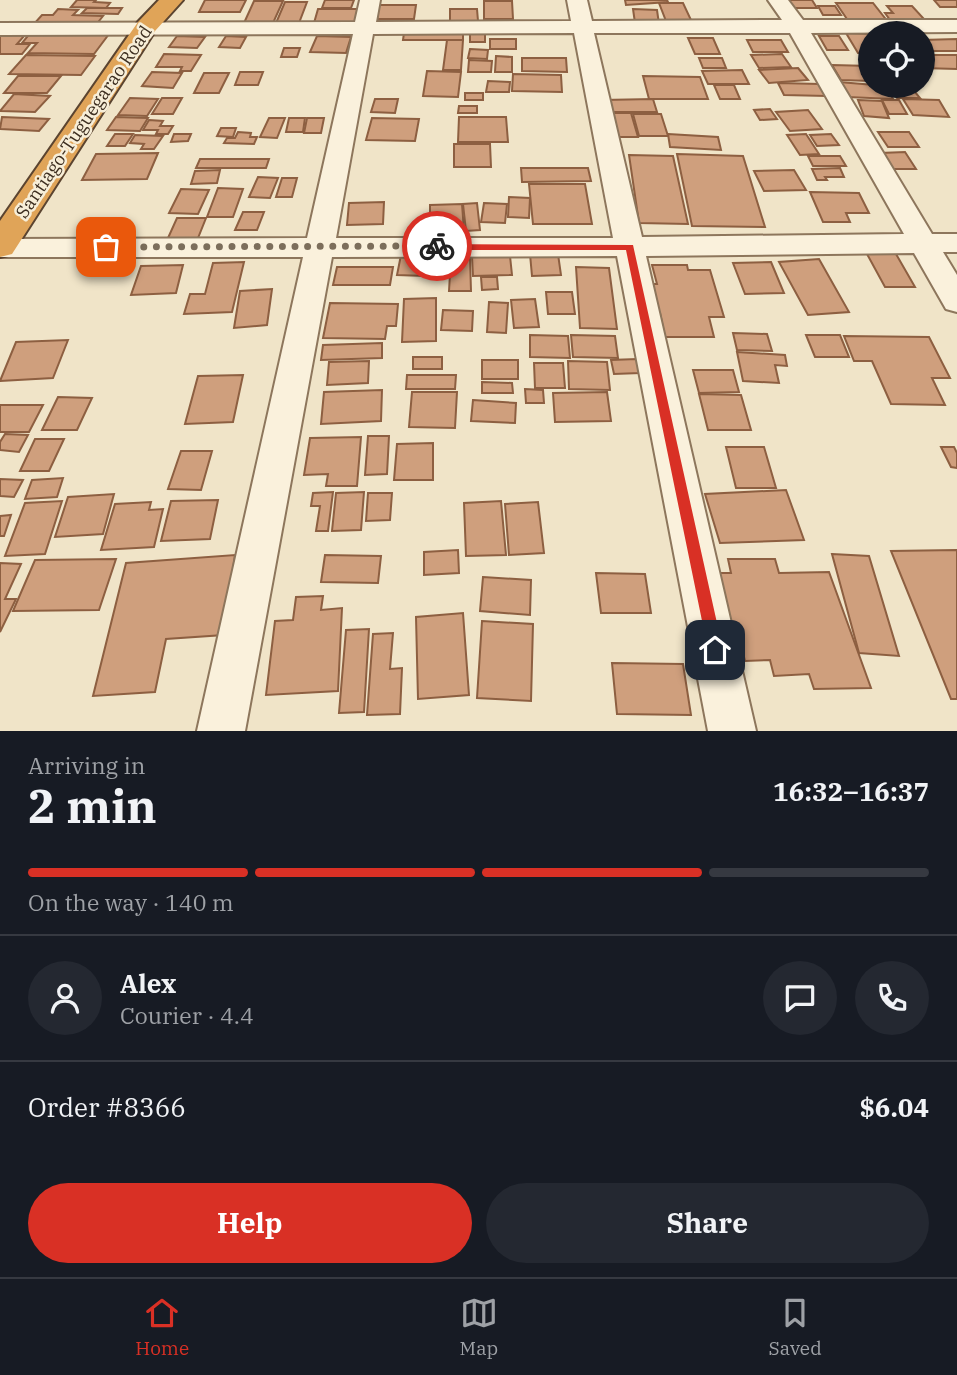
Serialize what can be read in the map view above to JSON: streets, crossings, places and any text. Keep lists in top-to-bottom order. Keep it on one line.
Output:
{"streets":{"highway":["Santiago-Tuguegarao Road"]},"page":{"heading":["2 min","Arriving in","16:32–16:37"],"panel":["Alex","Courier · 4.4","Order #8366","$6.04"],"bar":"On the way · 140 m","buttons":["Help","Share"],"tabs":["Home","Map","Saved"]}}
